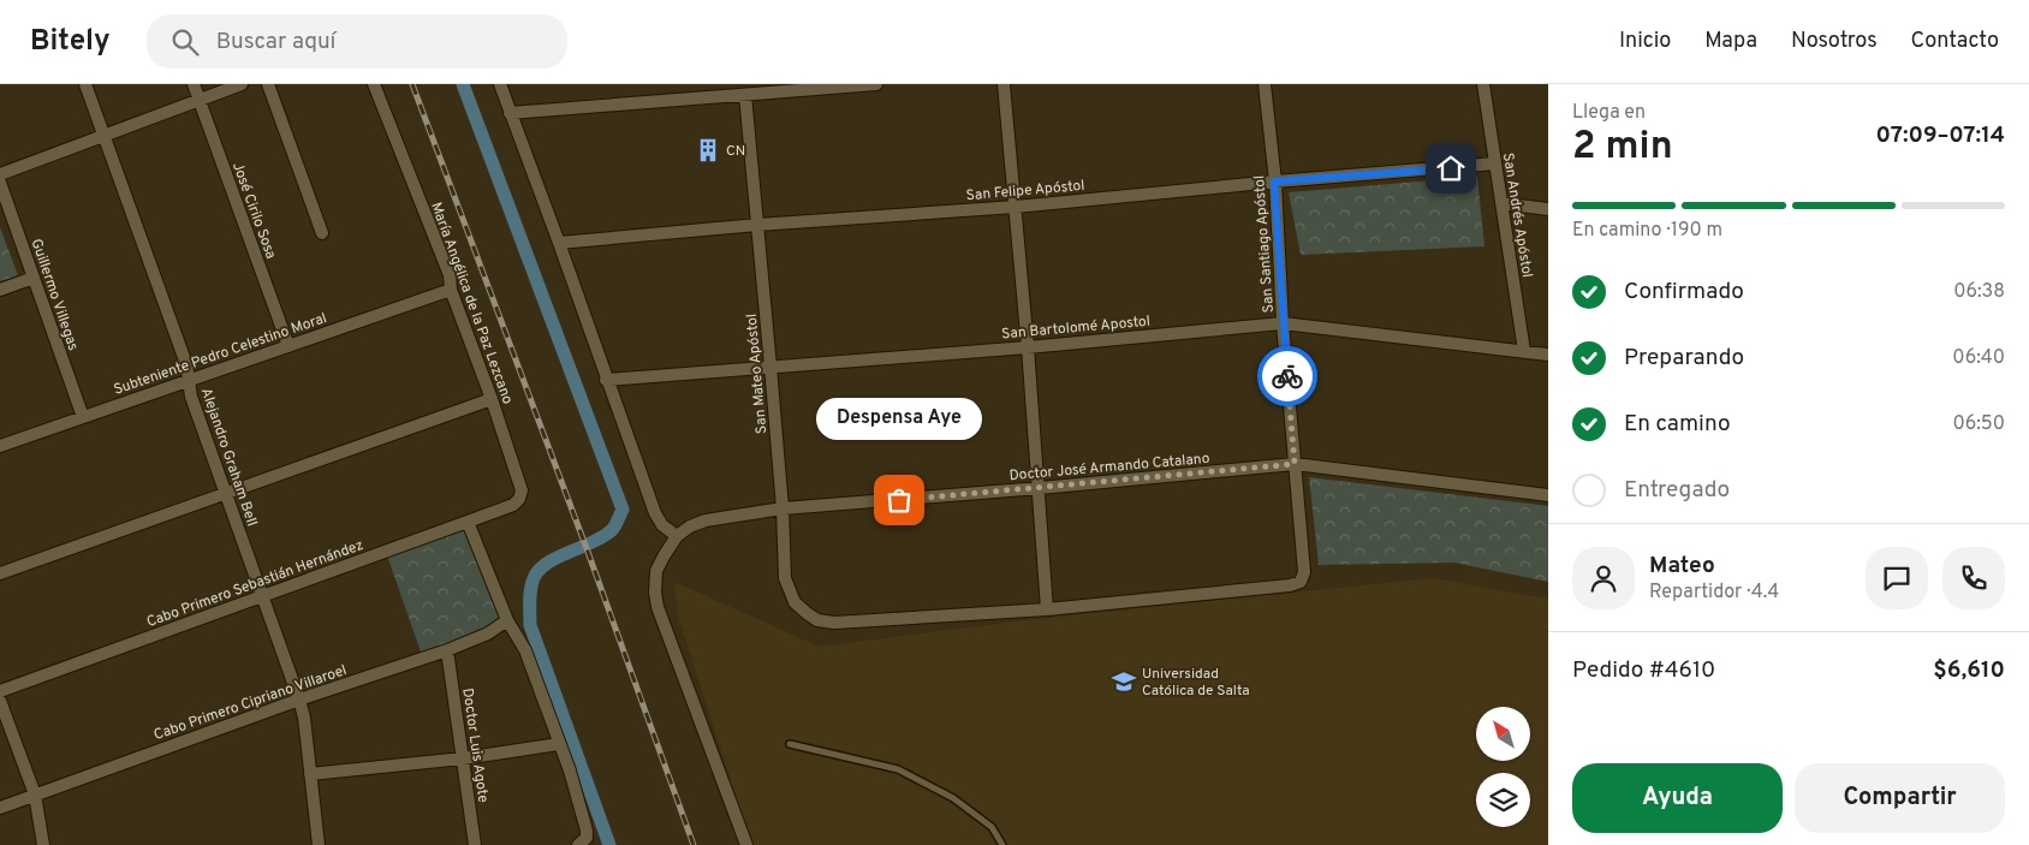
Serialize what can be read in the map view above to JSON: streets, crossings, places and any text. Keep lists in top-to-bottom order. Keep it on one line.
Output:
{"streets":{"street":["San Felipe Apóstol","José Cirilo Sosa","San Andrés Apóstol","San Santiago Apóstol","Guillermo Villegas","María Angélica de la Paz Lezcano","San Bartolomé Apostol","Subteniente Pedro Celestino Moral","San Mateo Apóstol","Alejandro Graham Bell","Doctor José Armando Catalano","Cabo Primero Sebastián Hernández","Cabo Primero Cipriano Villaroel","Doctor Luis Agote"]},"crossings":[["San Felipe Apóstol","San Andrés Apóstol"],["San Felipe Apóstol","San Santiago Apóstol"],["San Felipe Apóstol","San Mateo Apóstol"],["José Cirilo Sosa","Subteniente Pedro Celestino Moral"],["San Andrés Apóstol","San Bartolomé Apostol"],["San Santiago Apóstol","San Bartolomé Apostol"],["San Santiago Apóstol","San Mateo Apóstol"],["San Santiago Apóstol","Doctor José Armando Catalano"],["Guillermo Villegas","Subteniente Pedro Celestino Moral"],["María Angélica de la Paz Lezcano","Subteniente Pedro Celestino Moral"],["María Angélica de la Paz Lezcano","Cabo Primero Sebastián Hernández"],["San Bartolomé Apostol","San Mateo Apóstol"],["Subteniente Pedro Celestino Moral","Alejandro Graham Bell"],["San Mateo Apóstol","Doctor José Armando Catalano"],["Alejandro Graham Bell","Cabo Primero Sebastián Hernández"],["Alejandro Graham Bell","Cabo Primero Cipriano Villaroel"],["Cabo Primero Cipriano Villaroel","Doctor Luis Agote"]],"places":{"building":["CN"],"other":["Despensa Aye"],"school or university":["Universidad Católica de Salta"]},"north":"top left","page":{"header":"Bitely","search":"Buscar aquí","nav":["Inicio","Mapa","Nosotros","Contacto"],"heading":["2 min","Llega en","07:09–07:14"],"panel":["Mateo","Repartidor · 4.4","Pedido #4610","$6,610"],"bar":"En camino · 190 m","list":[["Confirmado","06:38"],["Preparando","06:40"],["En camino","06:50"],"Entregado"],"bubble":"Despensa Aye","buttons":["Ayuda","Compartir"]}}
